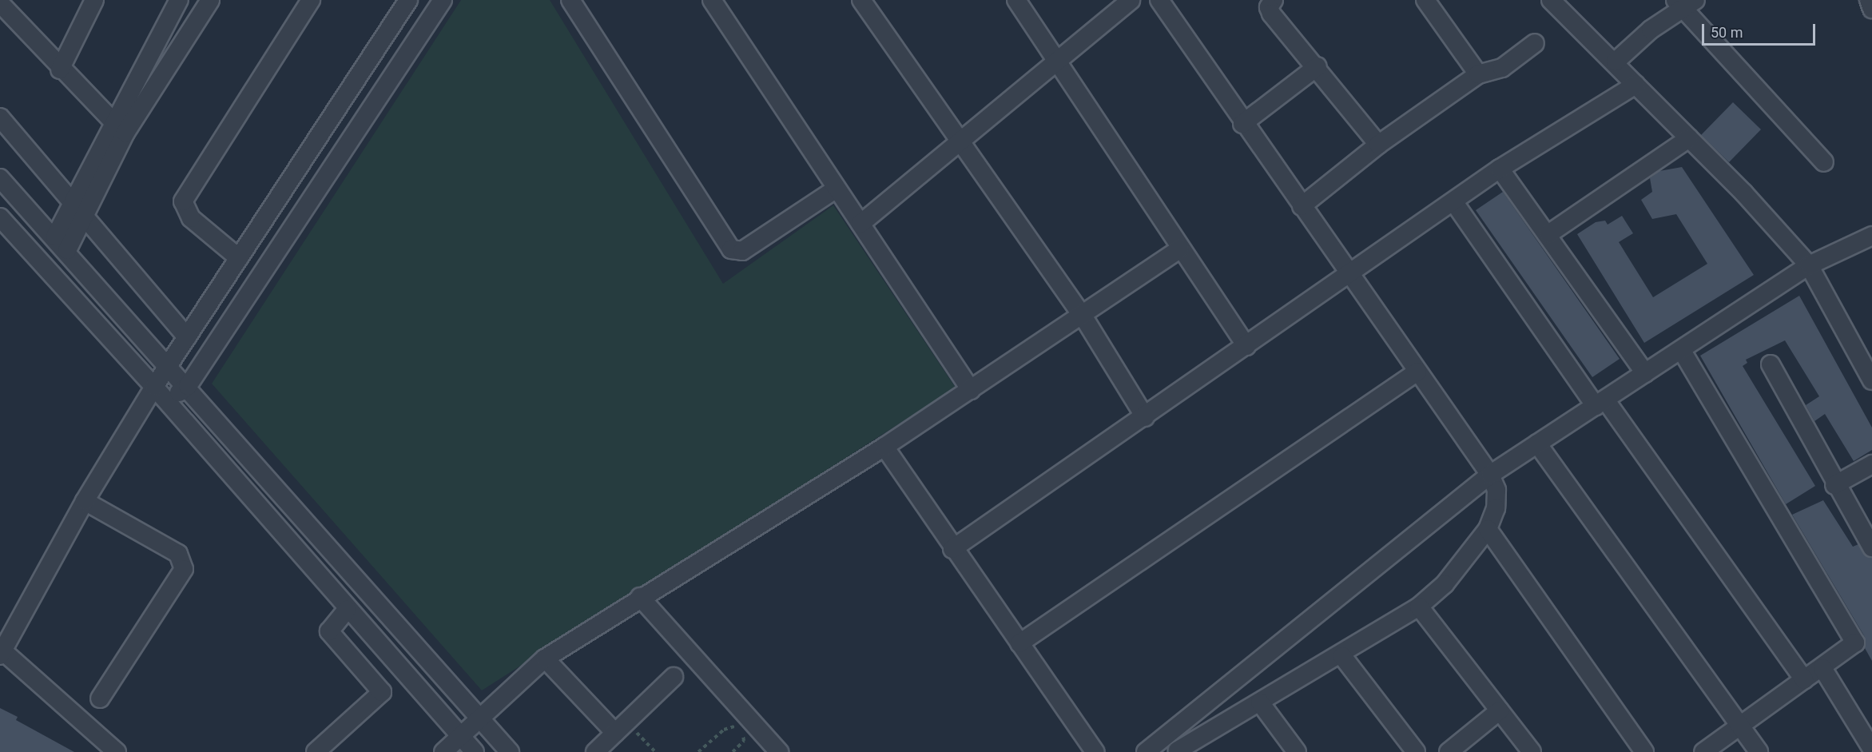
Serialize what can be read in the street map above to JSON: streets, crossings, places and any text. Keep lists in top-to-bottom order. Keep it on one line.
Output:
{"scale_bar":"50 m"}
